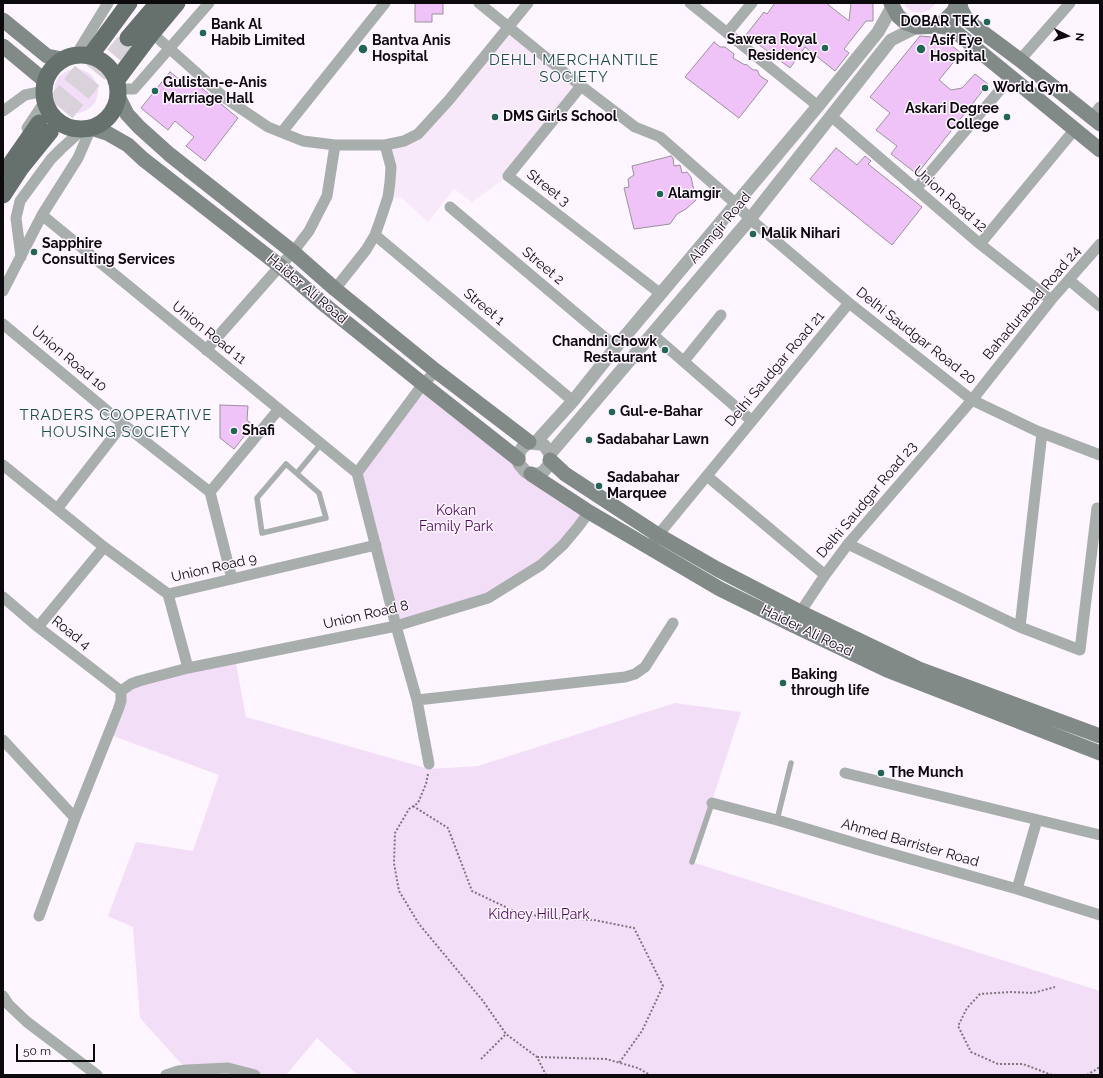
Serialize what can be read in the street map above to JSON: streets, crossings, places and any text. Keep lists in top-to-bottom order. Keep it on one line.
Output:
{"streets":{"main road":["Haider Ali Road"],"street":["Street 3","Union Road 12","Alamgir Road","Street 2","Bahadurabad Road 24","Street 1","Union Road 11","Delhi Saudgar Road 20","Union Road 10","Delhi Saudgar Road 21","Delhi Saudgar Road 23","Union Road 9","Union Road 8","Road 4","Ahmed Barrister Road"]},"crossings":[["Street 3","Alamgir Road"],["Street 3","Delhi Saudgar Road 20"],["Union Road 12","Alamgir Road"],["Union Road 12","Bahadurabad Road 24"],["Alamgir Road","Street 2"],["Alamgir Road","Haider Ali Road"],["Alamgir Road","Street 1"],["Alamgir Road","Delhi Saudgar Road 20"],["Haider Ali Road","Delhi Saudgar Road 21"],["Haider Ali Road","Delhi Saudgar Road 23"],["Haider Ali Road","Union Road 8"],["Bahadurabad Road 24","Delhi Saudgar Road 20"],["Bahadurabad Road 24","Delhi Saudgar Road 23"],["Delhi Saudgar Road 20","Delhi Saudgar Road 21"],["Delhi Saudgar Road 20","Delhi Saudgar Road 23"],["Union Road 8","Road 4"]],"districts":["DEHLI MERCHANTILE SOCIETY","TRADERS COOPERATIVE HOUSING SOCIETY"],"parks":["Kokan Family Park","Kidney Hill Park"],"places":["DOBAR TEK","Bank Al Habib Limited","Sawera Royal Residency","Bantva Anis Hospital","Asif Eye Hospital","World Gym","Gulistan-e-Anis Marriage Hall","DMS Girls School","Askari Degree College","Alamgir","Malik Nihari","Sapphire Consulting Services","Chandni Chowk Restaurant","Gul-e-Bahar","Shafi","Sadabahar Lawn","Sadabahar Marquee","Baking through life","The Munch"],"scale_bar":"50 m","north":"right"}
